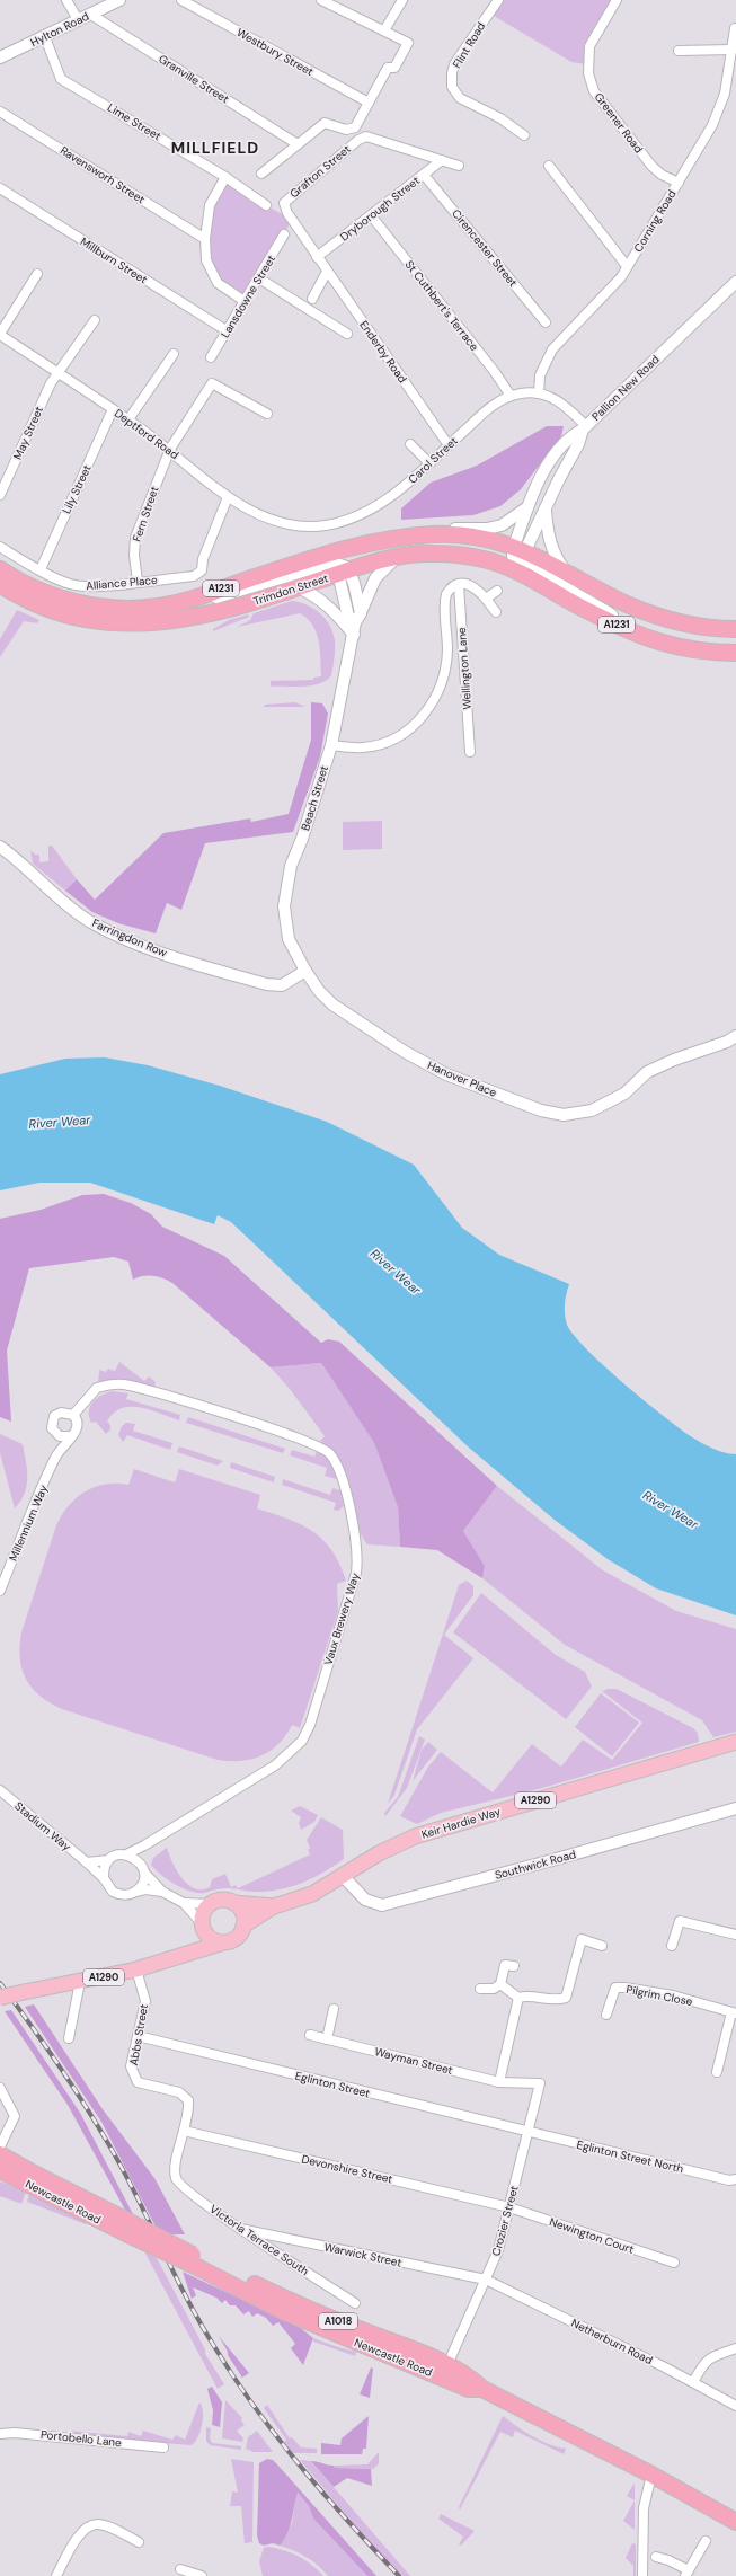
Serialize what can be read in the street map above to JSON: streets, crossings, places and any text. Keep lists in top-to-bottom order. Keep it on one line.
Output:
{"streets":{"highway":["A1231","Trimdon Street","Newcastle Road","A1018"],"main road":["A1290","Keir Hardie Way"],"street":["Hylton Road","Flint Road","Westbury Street","Granville Street","Lime Street","Greener Road","Grafton Street","Ravensworh Street","Dryborough Street","Corning Road","Cirencester Street","Millburn Street","Lansdowne Street","St Cuthbert's Terrace","Enderby Road","Pallion New Road","May Street","Deptford Road","Carol Street","Lily Street","Fern Street","Alliance Place","Wellington Lane","Beach Street","Farringdon Row","Hanover Place","Millennium Way","Vaux Brewery Way","Stadium Way","Southwick Road","Pilgrim Close","Abbs Street","Wayman Street","Eglinton Street","Eglinton Street North","Devonshire Street","Crozier Street","Newington Court","Victoria Terrace South","Warwick Street","Netherburn Road","Portobello Lane"]},"crossings":[["Hylton Road","Granville Street"],["Hylton Road","Lime Street"],["Greener Road","Corning Road"],["Grafton Street","Dryborough Street"],["Grafton Street","Enderby Road"],["Dryborough Street","Cirencester Street"],["Dryborough Street","St Cuthbert's Terrace"],["Dryborough Street","Enderby Road"],["Corning Road","Carol Street"],["Millburn Street","Lansdowne Street"],["St Cuthbert's Terrace","Carol Street"],["Enderby Road","Carol Street"],["Pallion New Road","A1231"],["Pallion New Road","Trimdon Street"],["May Street","Deptford Road"],["Deptford Road","Carol Street"],["Deptford Road","Lily Street"],["Deptford Road","Fern Street"],["Deptford Road","Alliance Place"],["Lily Street","Alliance Place"],["Fern Street","Alliance Place"],["A1231","Trimdon Street"],["Trimdon Street","Beach Street"],["Beach Street","Farringdon Row"],["Beach Street","Hanover Place"],["Farringdon Row","Hanover Place"],["Millennium Way","Vaux Brewery Way"],["Vaux Brewery Way","Stadium Way"],["A1290","Keir Hardie Way"],["A1290","Stadium Way"],["A1290","Abbs Street"],["Keir Hardie Way","Southwick Road"],["Abbs Street","Eglinton Street"],["Abbs Street","Devonshire Street"],["Abbs Street","Victoria Terrace South"],["Wayman Street","Crozier Street"],["Eglinton Street","Eglinton Street North"],["Eglinton Street","Crozier Street"],["Eglinton Street North","Crozier Street"],["Devonshire Street","Crozier Street"],["Devonshire Street","Newington Court"],["Newcastle Road","A1018"],["Crozier Street","Newington Court"],["Crozier Street","Warwick Street"],["Crozier Street","A1018"],["Crozier Street","Netherburn Road"],["Victoria Terrace South","Warwick Street"],["Warwick Street","Netherburn Road"]],"districts":["MILLFIELD"],"water":["River Wear"]}
